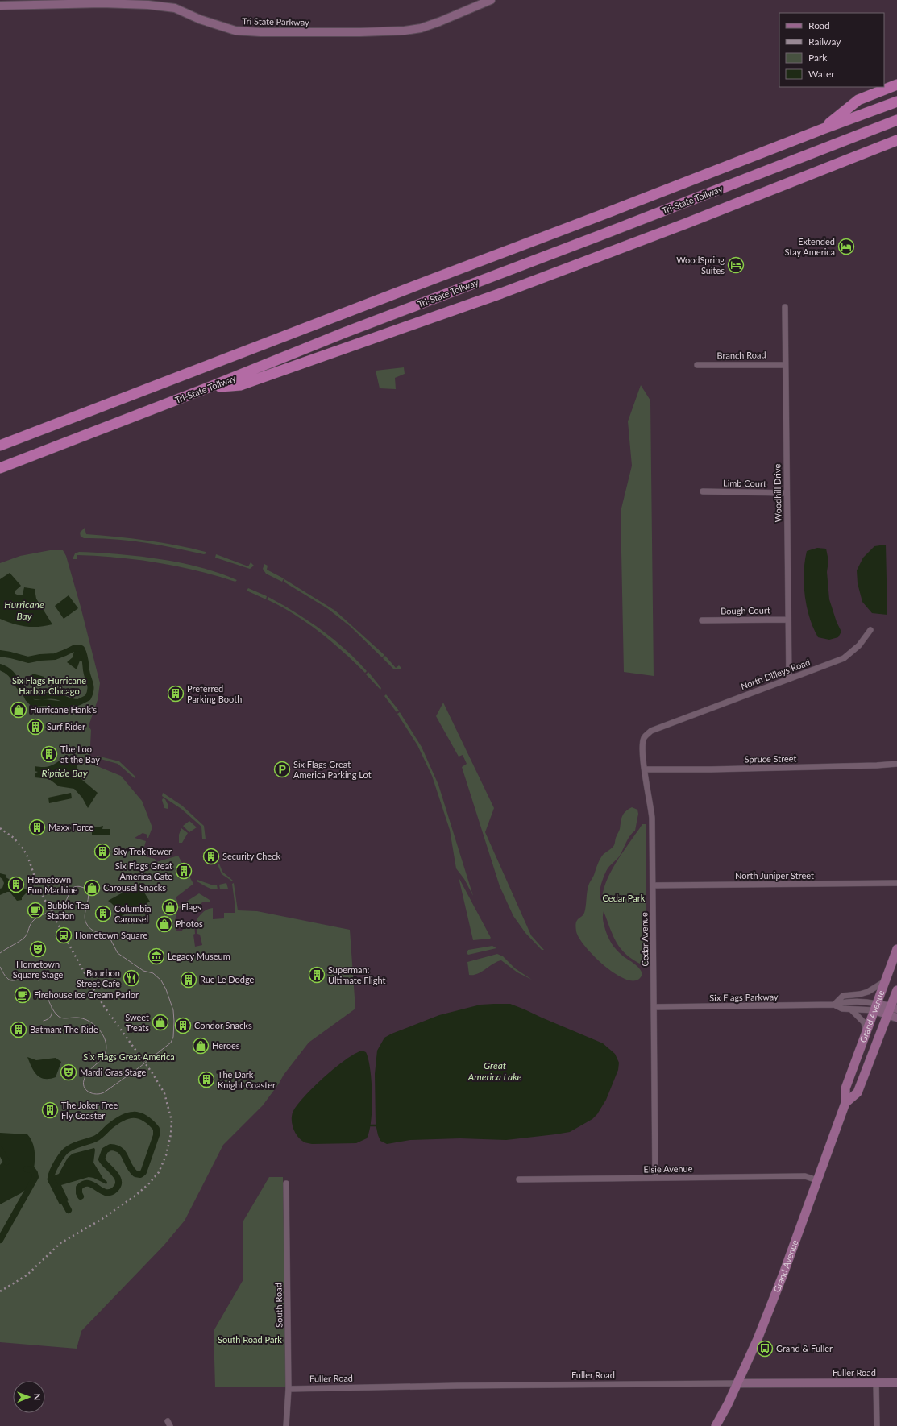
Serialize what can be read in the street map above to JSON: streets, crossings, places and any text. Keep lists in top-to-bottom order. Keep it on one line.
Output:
{"streets":{"highway":["Tri-State Tollway"],"main road":["Grand Avenue"],"street":["Tri State Parkway","Branch Road","Limb Court","Woodhill Drive","Bough Court","North Dilleys Road","Spruce Street","North Juniper Street","Cedar Avenue","Six Flags Parkway","Elsie Avenue","South Road","Fuller Road"]},"crossings":[["Branch Road","Woodhill Drive"],["Limb Court","Woodhill Drive"],["Woodhill Drive","Bough Court"],["Woodhill Drive","North Dilleys Road"],["North Dilleys Road","Cedar Avenue"],["Spruce Street","Cedar Avenue"],["North Juniper Street","Cedar Avenue"],["Cedar Avenue","Six Flags Parkway"],["Cedar Avenue","Elsie Avenue"],["Six Flags Parkway","Grand Avenue"],["Grand Avenue","Elsie Avenue"],["Grand Avenue","Fuller Road"],["South Road","Fuller Road"]],"water":["Hurricane Bay","Riptide Bay","Great America Lake"],"parks":["Six Flags Hurricane Harbor Chicago","Cedar Park","Six Flags Great America","South Road Park"],"places":{"hotel":["Extended Stay America","WoodSpring Suites"],"building":["Preferred Parking Booth","Surf Rider","The Loo at the Bay","Maxx Force","Sky Trek Tower","Security Check","Six Flags Great America Gate","Hometown Fun Machine","Columbia Carousel","Superman: Ultimate Flight","Rue Le Dodge","Condor Snacks","Batman: The Ride","The Dark Knight Coaster","The Joker Free Fly Coaster"],"shop":["Hurricane Hank's","Carousel Snacks","Flags","Photos","Sweet Treats","Heroes"],"parking":["Six Flags Great America Parking Lot"],"cafe":["Bubble Tea Station","Firehouse Ice Cream Parlor"],"station":["Hometown Square"],"theatre":["Hometown Square Stage","Mardi Gras Stage"],"museum":["Legacy Museum"],"restaurant":["Bourbon Street Cafe"],"bus stop":["Grand & Fuller"]},"legend":["Road","Railway","Park","Water"],"north":"right"}
